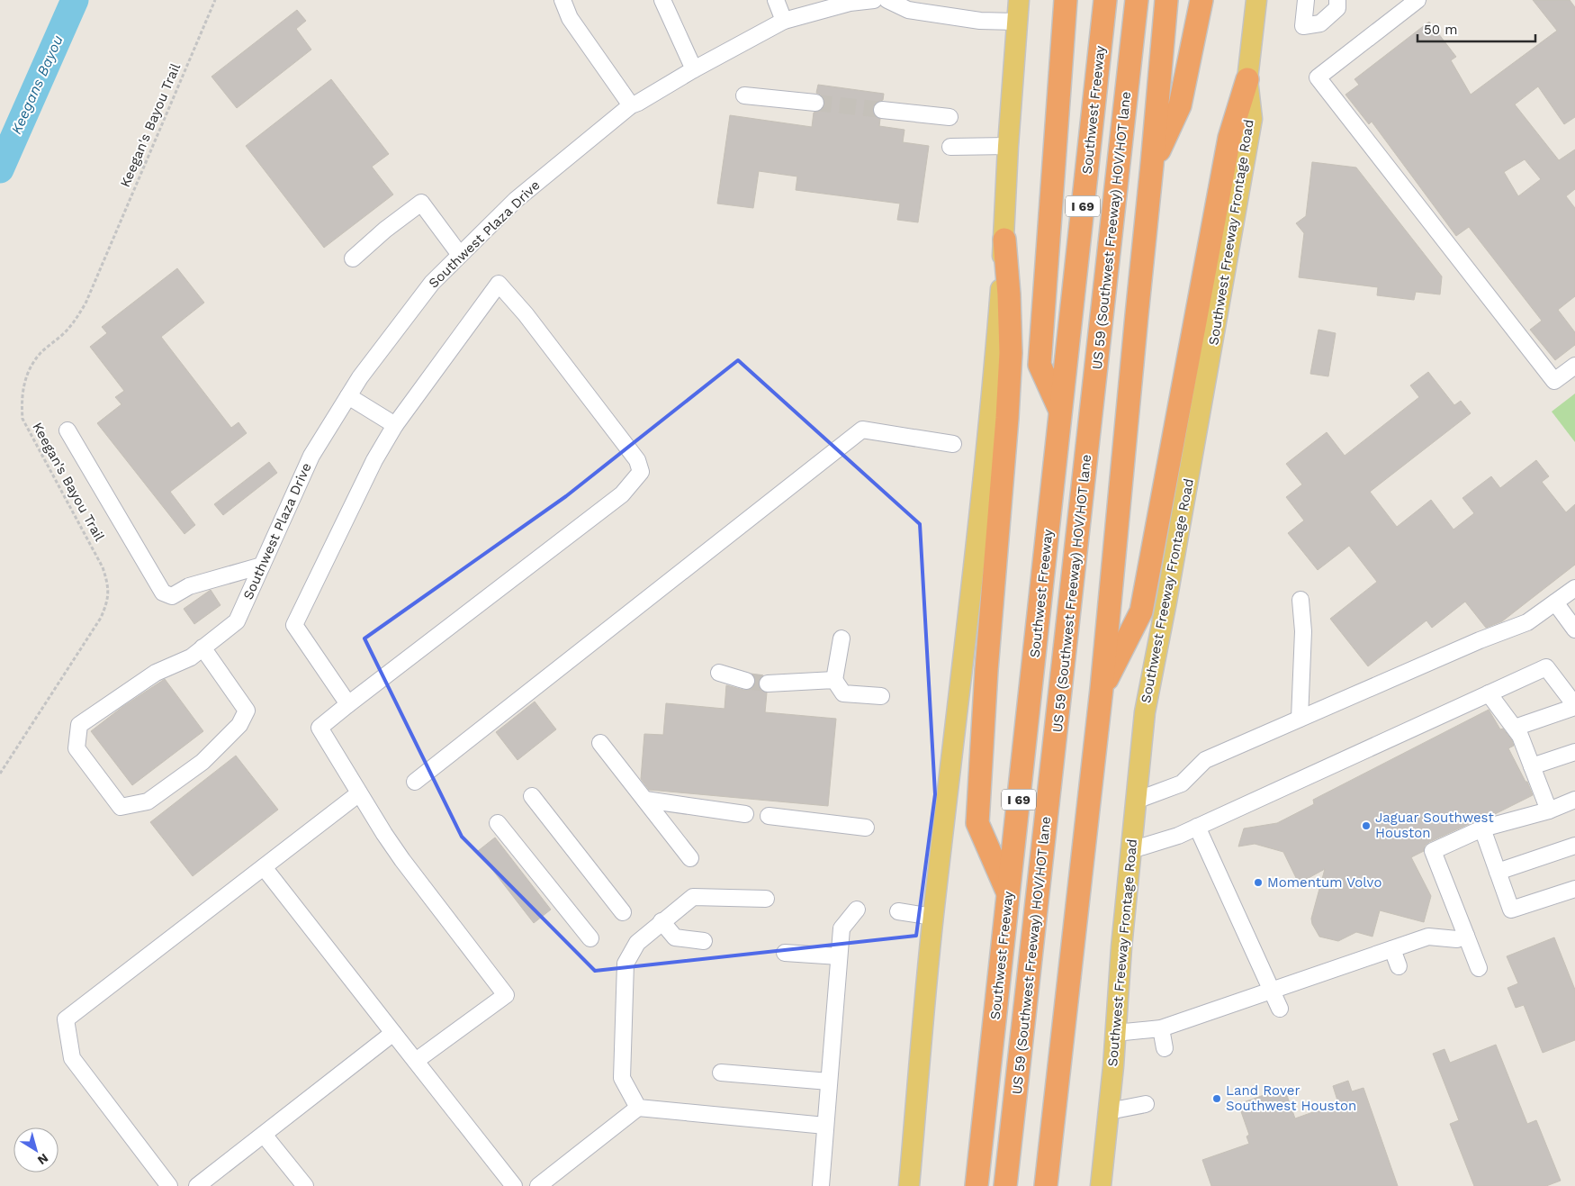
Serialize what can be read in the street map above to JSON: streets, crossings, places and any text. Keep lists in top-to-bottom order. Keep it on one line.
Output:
{"streets":{"highway":["Southwest Freeway","I 69","US 59 (Southwest Freeway) HOV/HOT lane"],"main road":["Southwest Freeway Frontage Road"],"street":["Southwest Plaza Drive"],"path":["Keegan's Bayou Trail"]},"water":["Keegans Bayou"],"places":["Jaguar Southwest Houston","Momentum Volvo","Land Rover Southwest Houston"],"scale_bar":"50 m","north":"bottom right"}
